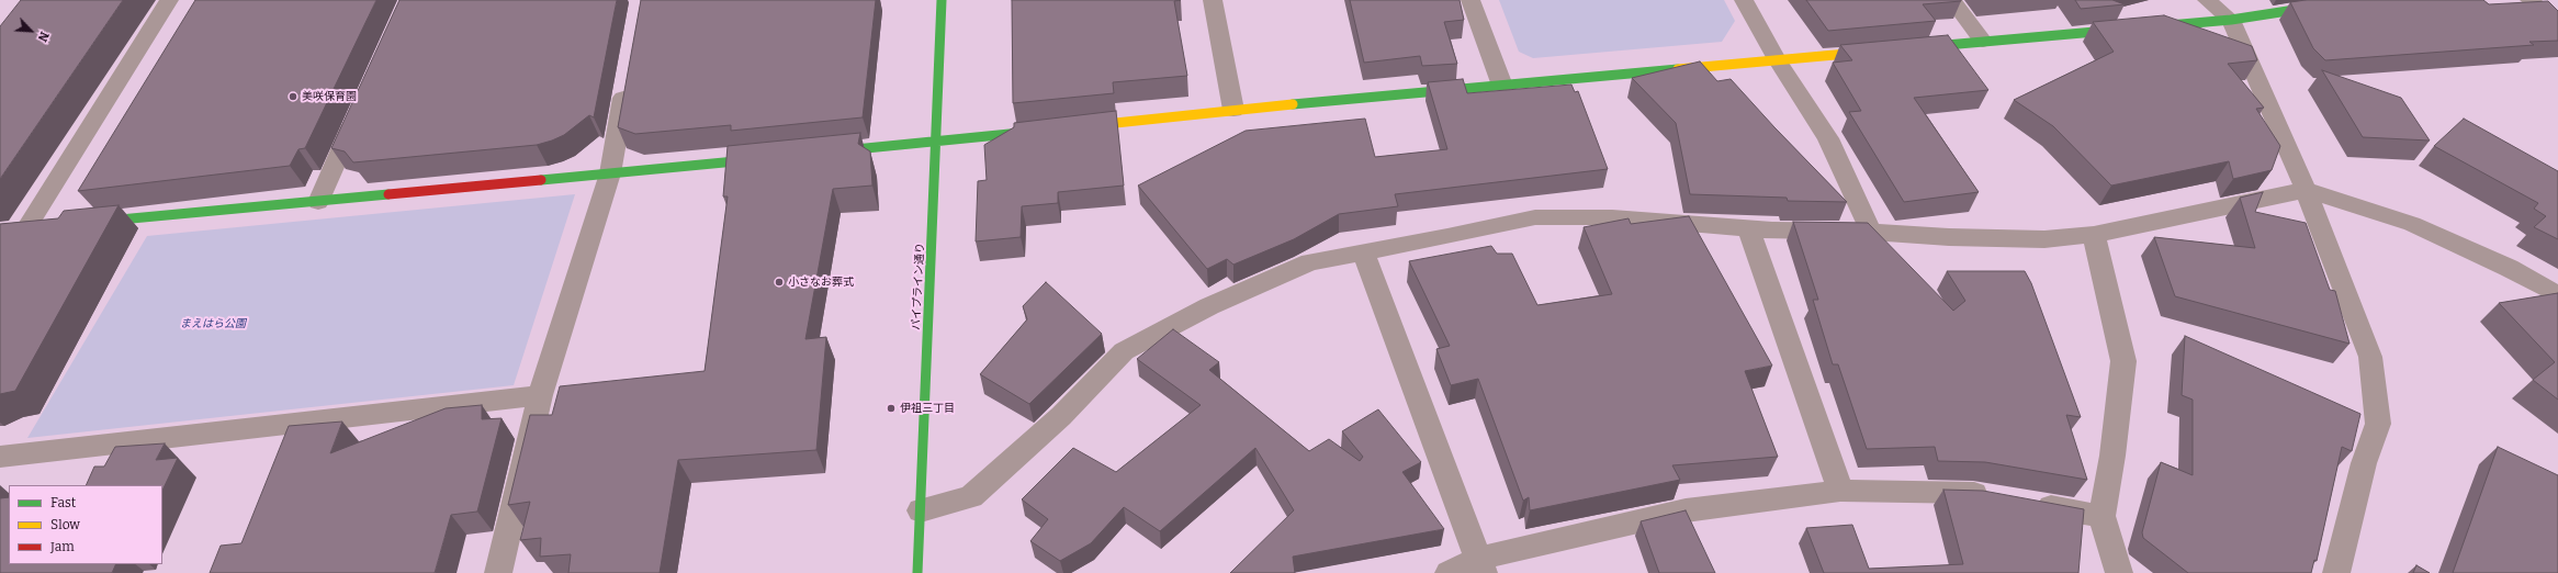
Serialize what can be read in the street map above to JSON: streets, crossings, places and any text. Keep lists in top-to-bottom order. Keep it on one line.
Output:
{"streets":{"street":["パイプライン通り"]},"parks":["まえはら公園"],"places":["美咲保育園","小さなお葬式","伊祖三丁目"],"legend":["Fast","Slow","Jam"],"north":"bottom right"}
